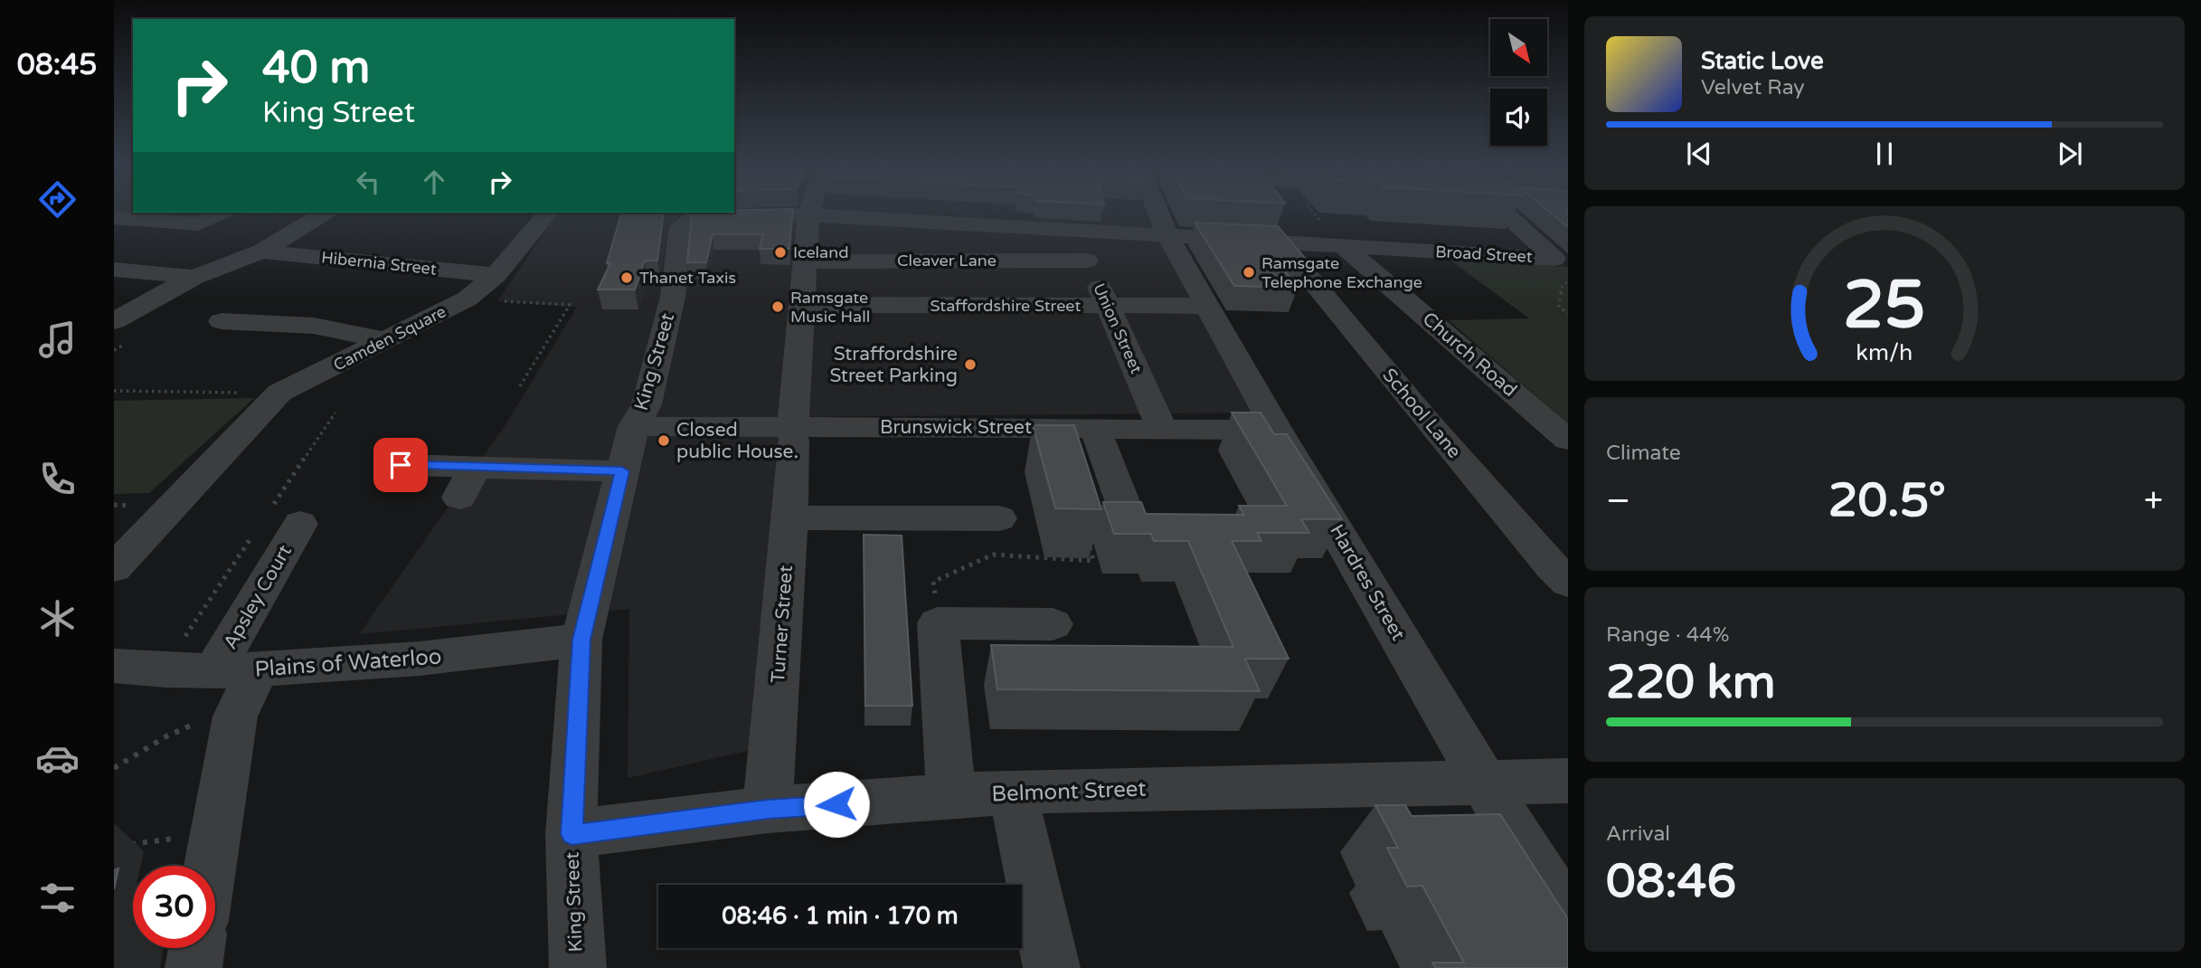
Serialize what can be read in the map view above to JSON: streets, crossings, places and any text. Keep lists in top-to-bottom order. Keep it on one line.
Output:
{"streets":{"street":["Broad Street","Cleaver Lane","Hibernia Street","Staffordshire Street","Union Street","Camden Square","Church Road","King Street","School Lane","Brunswick Street","Hardres Street","Apsley Court","Turner Street","Plains of Waterloo","Belmont Street"]},"crossings":[["Broad Street","Union Street"],["Broad Street","Church Road"],["Broad Street","King Street"],["Broad Street","School Lane"],["Broad Street","Hardres Street"],["Broad Street","Turner Street"],["Cleaver Lane","Union Street"],["Cleaver Lane","Turner Street"],["Hibernia Street","Camden Square"],["Staffordshire Street","Union Street"],["Staffordshire Street","Hardres Street"],["Staffordshire Street","Turner Street"],["Union Street","Brunswick Street"],["King Street","Brunswick Street"],["King Street","Plains of Waterloo"],["King Street","Belmont Street"],["Brunswick Street","Hardres Street"],["Brunswick Street","Turner Street"],["Hardres Street","Belmont Street"],["Apsley Court","Plains of Waterloo"],["Turner Street","Belmont Street"]],"places":["Iceland","Ramsgate Telephone Exchange","Thanet Taxis","Ramsgate Music Hall","Straffordshire Street Parking","Closed public House."],"north":"bottom right","page":{"tabs":"08:45","turn":["40 m","King Street"],"song":["Static Love","Velvet Ray"],"tile":["Climate",["Range · 44%","220 km"],["Arrival","08:46"]],"heat":["−","20.5°","+"],"limit":"30","trip":"08:46 · 1 min · 170 m","gauge":["25","km/h"]}}
